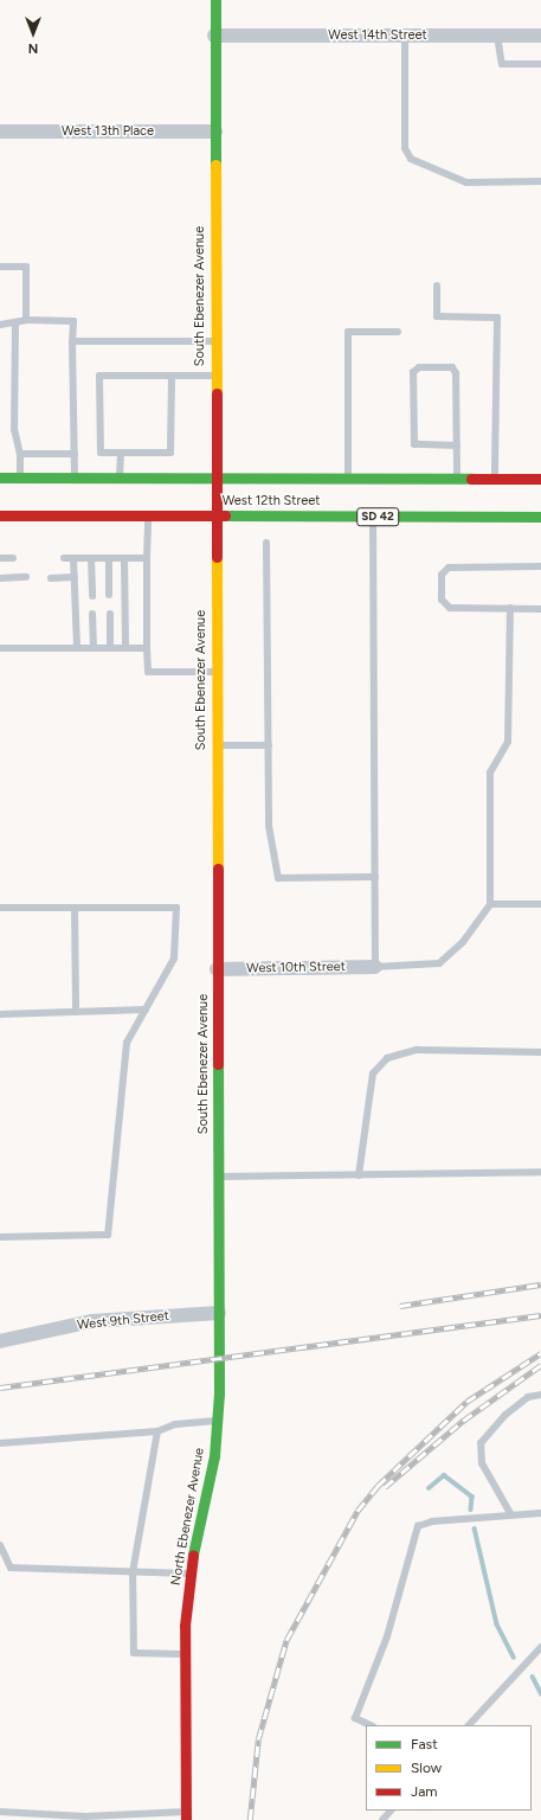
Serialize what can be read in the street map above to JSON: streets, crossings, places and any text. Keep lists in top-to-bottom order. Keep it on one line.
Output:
{"streets":{"street":["West 14th Street","West 13th Place","South Ebenezer Avenue","West 12th Street","SD 42","West 10th Street","West 9th Street","North Ebenezer Avenue"]},"crossings":[["West 14th Street","South Ebenezer Avenue"],["West 13th Place","South Ebenezer Avenue"],["South Ebenezer Avenue","West 12th Street"],["South Ebenezer Avenue","West 10th Street"],["South Ebenezer Avenue","West 9th Street"],["South Ebenezer Avenue","North Ebenezer Avenue"]],"legend":["Fast","Slow","Jam"],"north":"bottom"}
